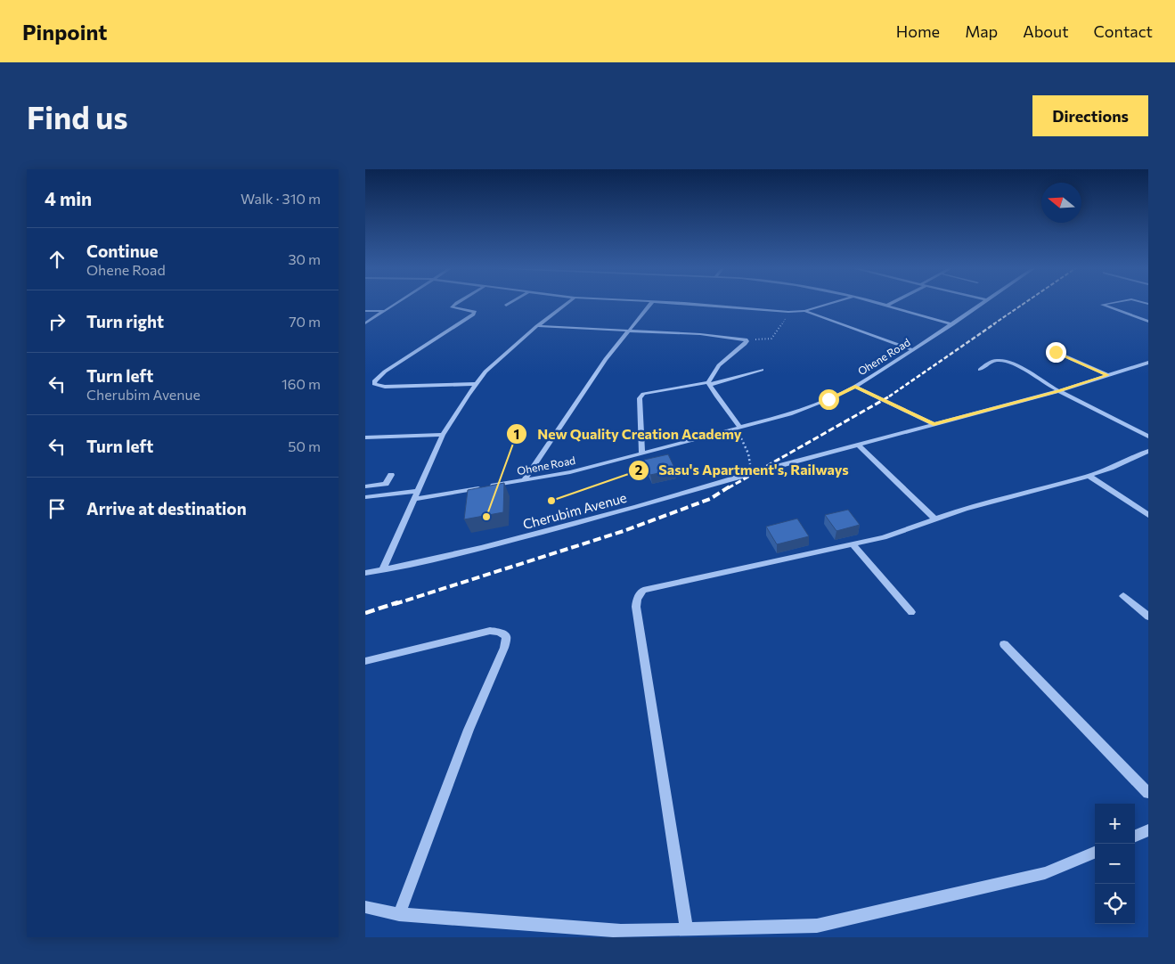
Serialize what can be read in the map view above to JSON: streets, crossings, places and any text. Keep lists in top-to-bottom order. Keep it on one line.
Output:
{"streets":{"street":["Ohene Road","Cherubim Avenue"]},"places":["Sasu's Apartment's, Railways","New Quality Creation Academy"],"north":"left","page":{"header":"Pinpoint","nav":["Home","Map","About","Contact"],"buttons":"Directions","title":"Find us","heading":["4 min","Walk · 310 m"],"list":[["Continue","Ohene Road","30 m"],["Turn right","70 m"],["Turn left","Cherubim Avenue","160 m"],["Turn left","50 m"],"Arrive at destination"],"map_buttons":["+","−"]}}
